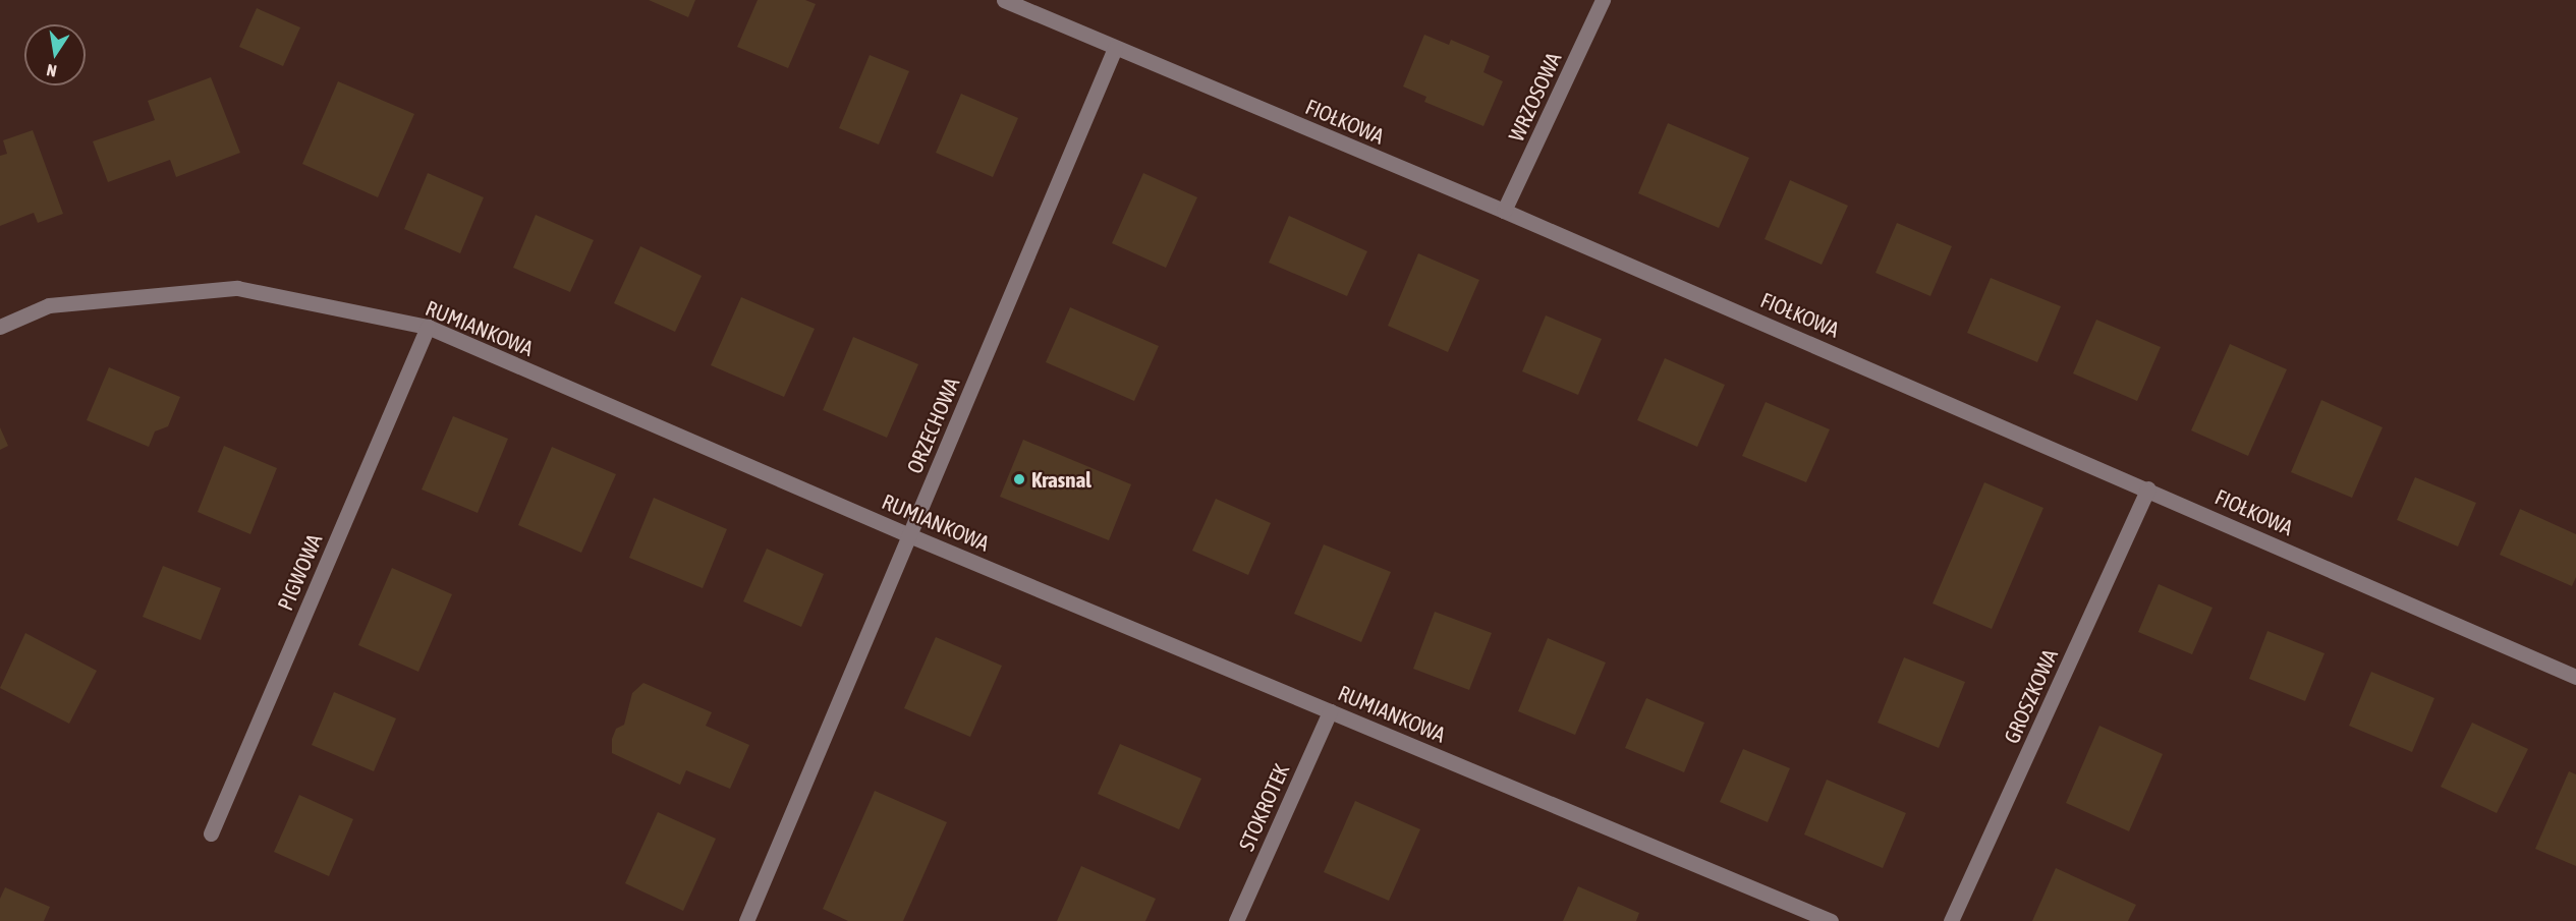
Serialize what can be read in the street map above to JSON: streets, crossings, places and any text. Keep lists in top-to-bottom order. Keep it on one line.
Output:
{"streets":{"street":["WRZOSOWA","FIOŁKOWA","RUMIANKOWA","ORZECHOWA","PIGWOWA","GROSZKOWA","STOKROTEK"]},"crossings":[["WRZOSOWA","FIOŁKOWA"],["FIOŁKOWA","ORZECHOWA"],["FIOŁKOWA","GROSZKOWA"],["RUMIANKOWA","ORZECHOWA"],["RUMIANKOWA","PIGWOWA"],["RUMIANKOWA","STOKROTEK"]],"places":["Krasnal"],"north":"bottom"}
